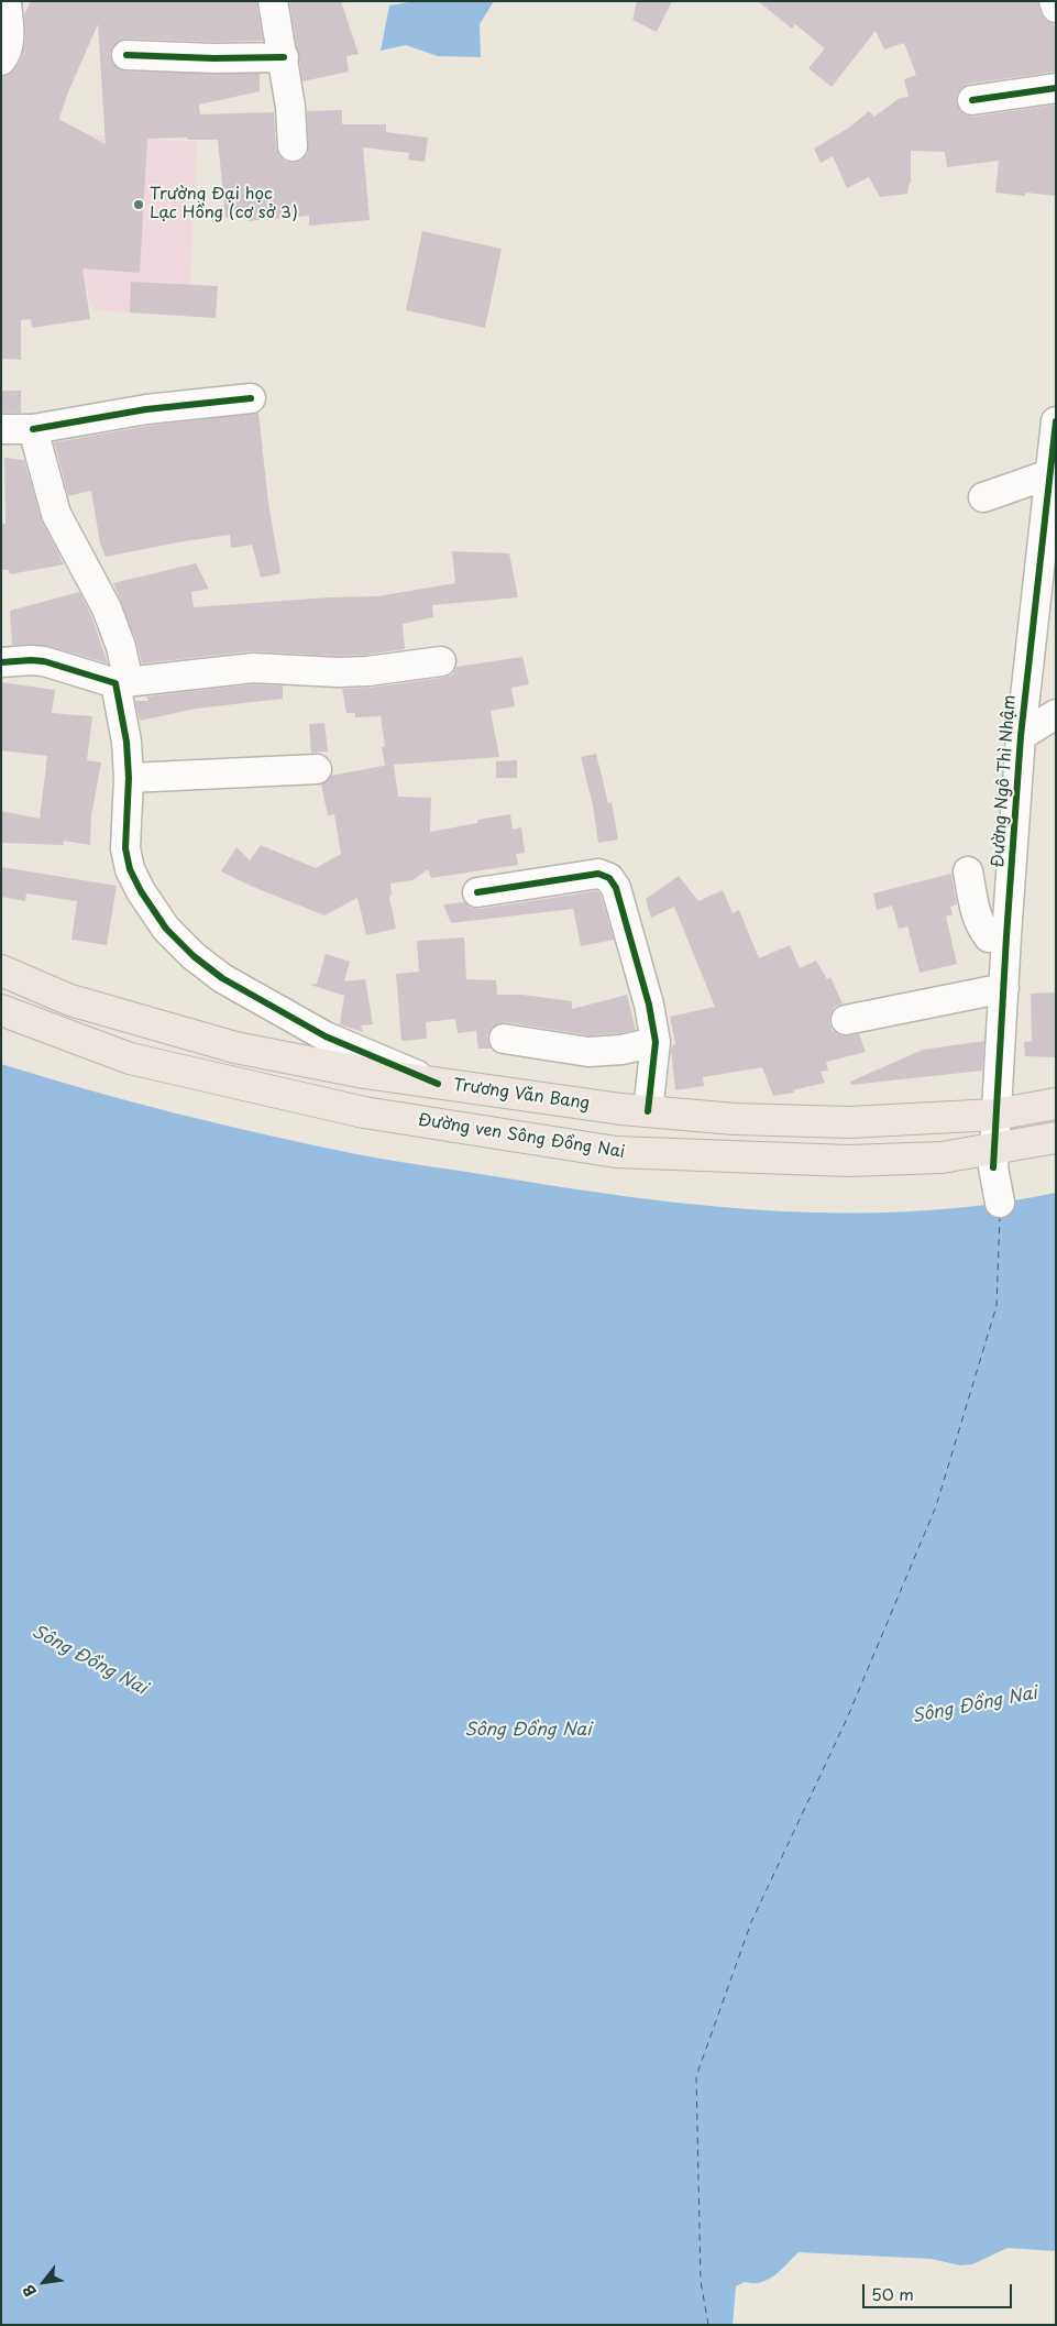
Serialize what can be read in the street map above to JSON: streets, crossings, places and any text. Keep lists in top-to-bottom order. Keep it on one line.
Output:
{"streets":{"main road":["Trương Văn Bang","Đường ven Sông Đồng Nai"],"street":["Đường Ngô Thì Nhậm"]},"crossings":[["Đường Ngô Thì Nhậm","Trương Văn Bang"],["Đường Ngô Thì Nhậm","Đường ven Sông Đồng Nai"]],"water":["Sông Đồng Nai"],"places":["Trường Đại học Lạc Hồng (cơ sở 3)"],"scale_bar":"50 m","north":"bottom left"}
